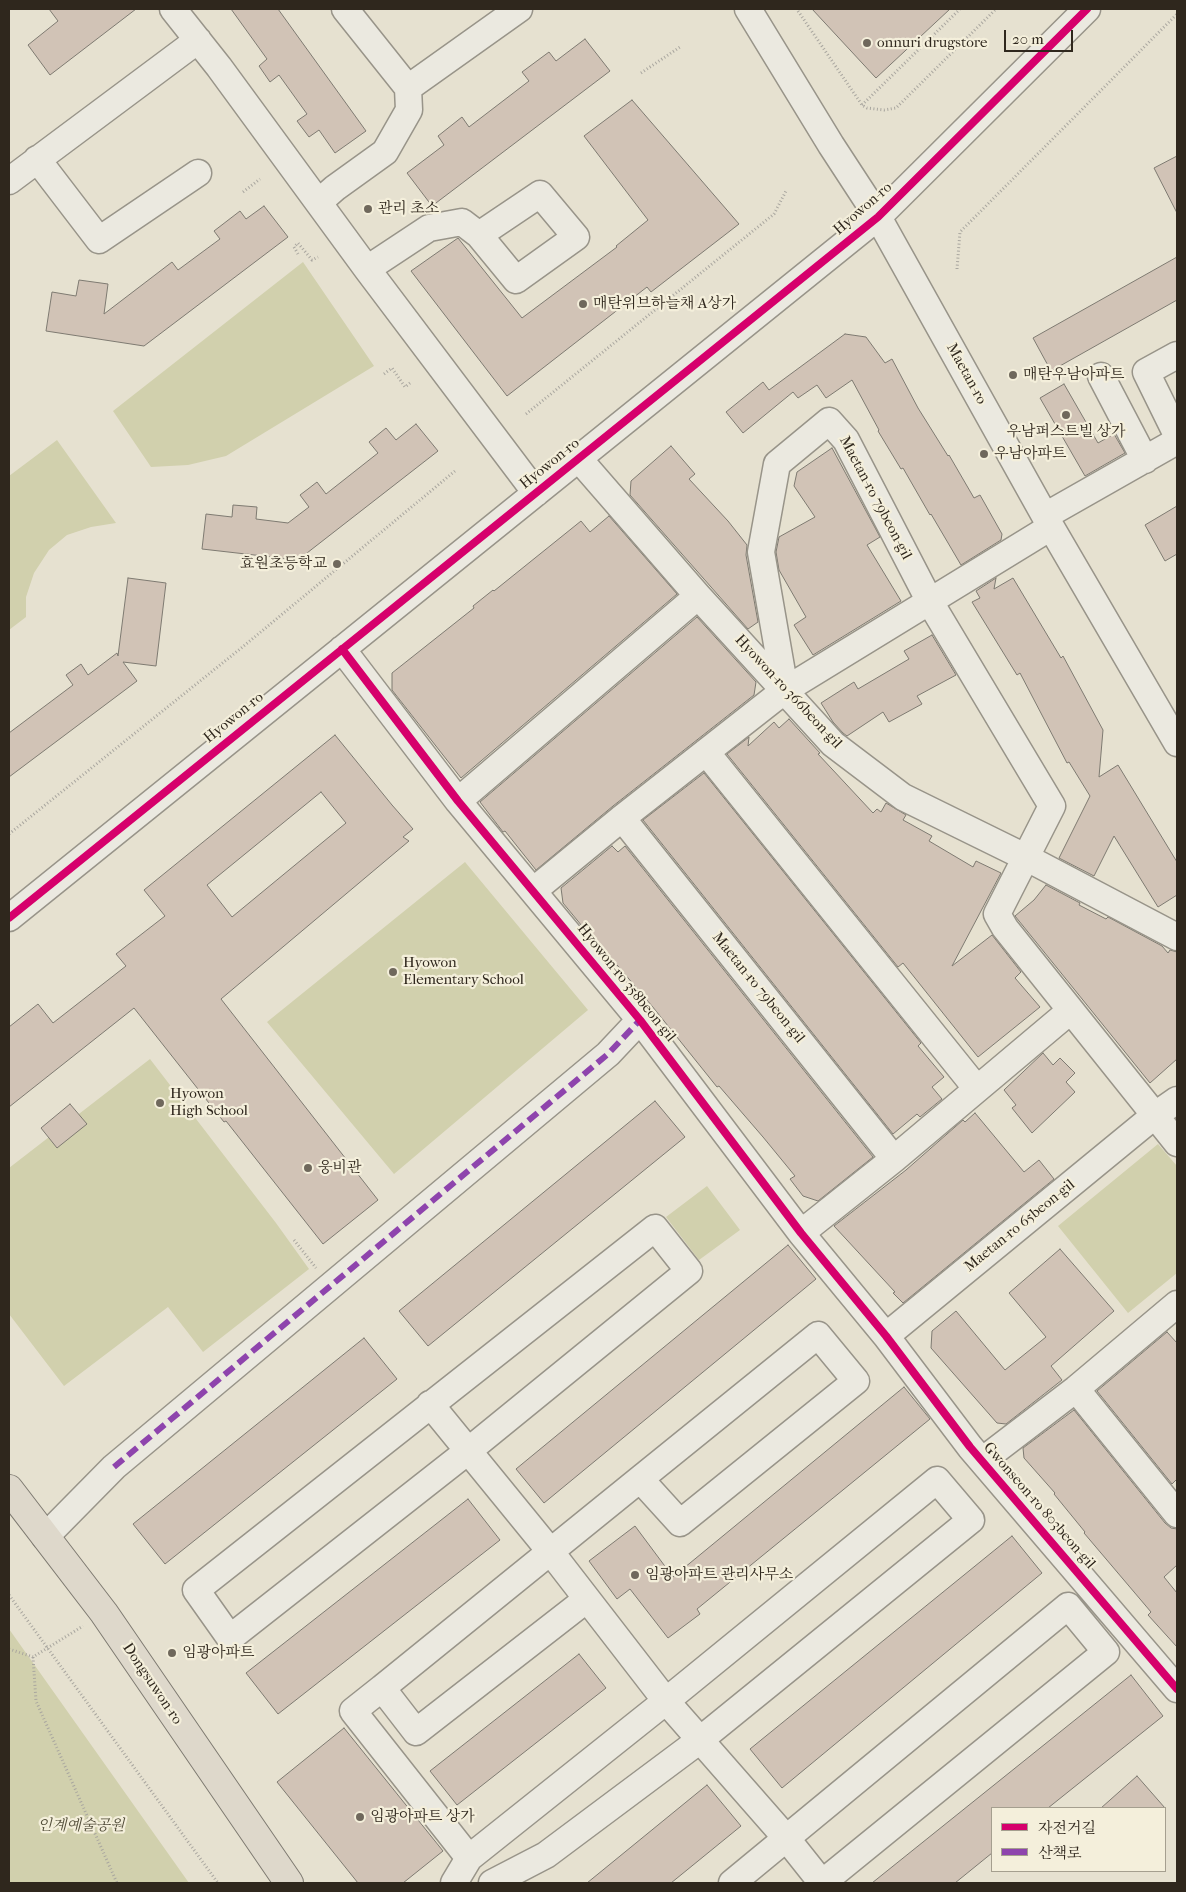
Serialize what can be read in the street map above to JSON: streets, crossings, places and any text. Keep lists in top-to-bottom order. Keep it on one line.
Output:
{"streets":{"main road":["Dongsuwon-ro"],"street":["Hyowon-ro","Maetan-ro","Maetan-ro 79beon-gil","Hyowon-ro 366beon-gil","Hyowon-ro 358beon-gil","Maetan-ro 65beon-gil","Gwonseon-ro 803beon-gil"]},"crossings":[["Hyowon-ro","Maetan-ro"],["Hyowon-ro","Hyowon-ro 366beon-gil"],["Hyowon-ro","Hyowon-ro 358beon-gil"],["Maetan-ro 79beon-gil","Hyowon-ro 366beon-gil"],["Hyowon-ro 358beon-gil","Maetan-ro 65beon-gil"],["Hyowon-ro 358beon-gil","Gwonseon-ro 803beon-gil"],["Maetan-ro 65beon-gil","Gwonseon-ro 803beon-gil"]],"parks":["인계예술공원"],"places":["onnuri drugstore","관리 초소","매탄위브하늘채 A상가","매탄우남아파트","우남퍼스트빌 상가","우남아파트","효원초등학교","Hyowon Elementary School","Hyowon High School","웅비관","임광아파트 관리사무소","임광아파트","임광아파트 상가"],"legend":["자전거길","산책로"],"scale_bar":"20 m"}
